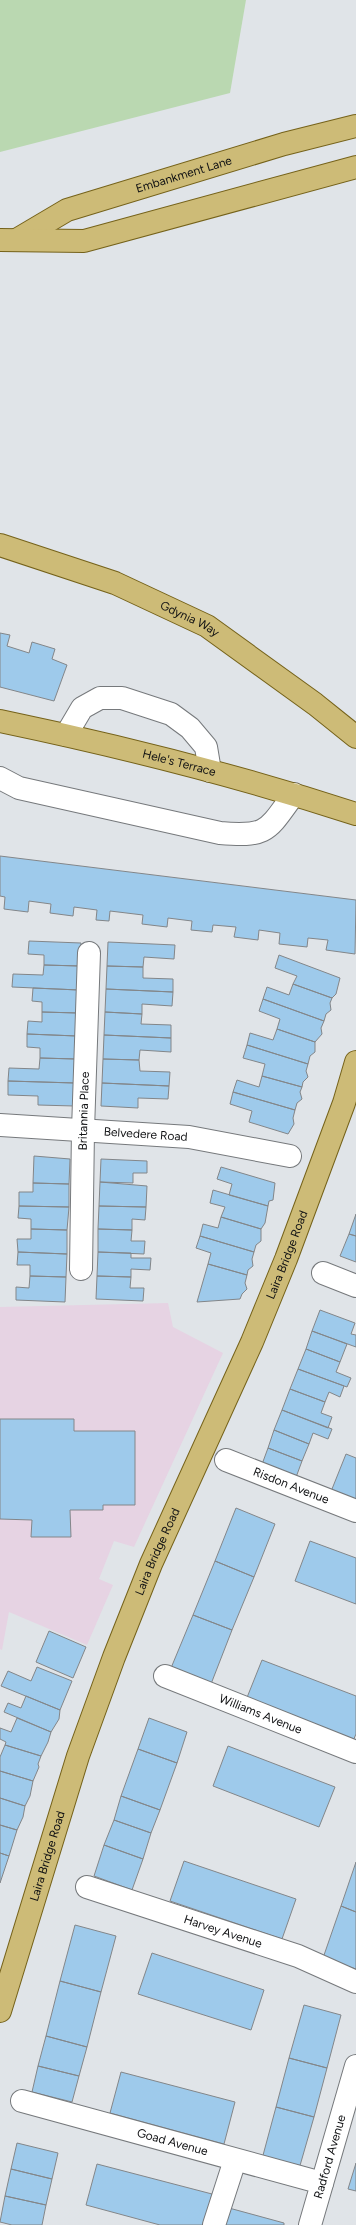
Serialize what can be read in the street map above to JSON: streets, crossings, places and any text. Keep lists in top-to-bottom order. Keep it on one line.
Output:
{"streets":{"main road":["Embankment Lane","Gdynia Way","Hele's Terrace","Laira Bridge Road"],"street":["Britannia Place","Belvedere Road","Risdon Avenue","Williams Avenue","Harvey Avenue","Goad Avenue","Radford Avenue"]},"crossings":[["Britannia Place","Belvedere Road"],["Goad Avenue","Radford Avenue"]]}
